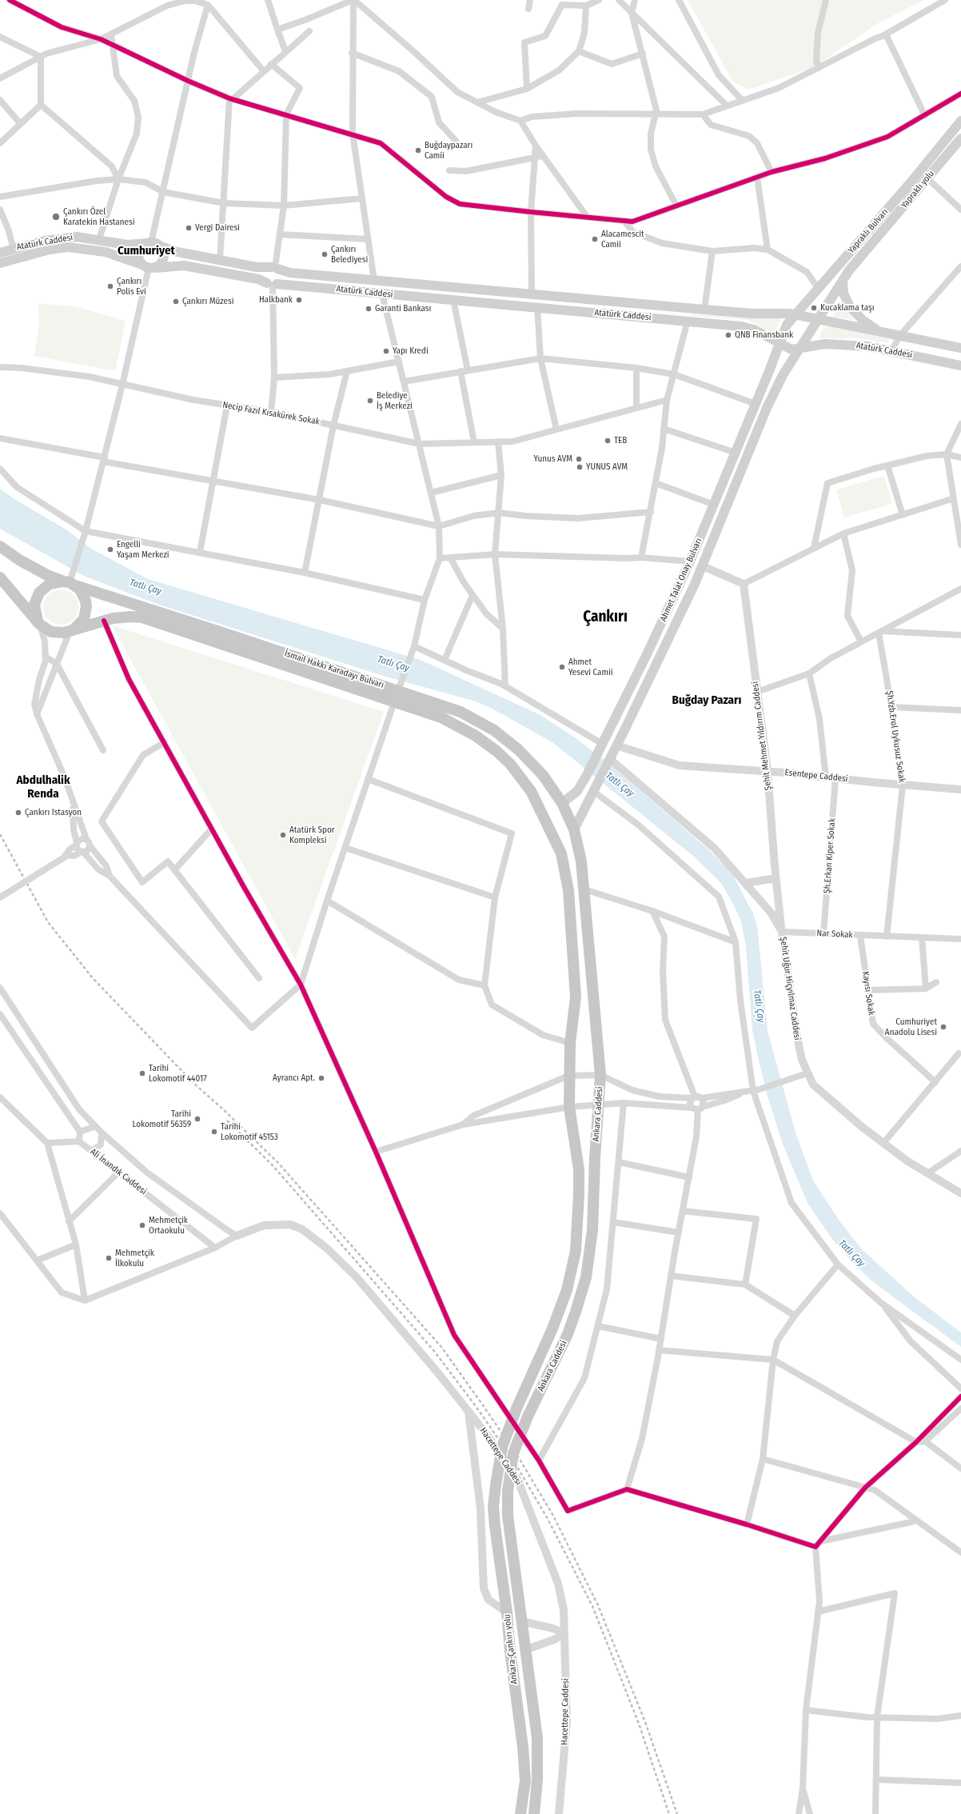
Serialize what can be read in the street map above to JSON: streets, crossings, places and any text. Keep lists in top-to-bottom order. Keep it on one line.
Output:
{"streets":{"highway":["İsmail Hakkı Karadayı Bulvarı","Ankara Caddesi","Ankara-Çankırı yolu"],"main road":["Yapraklı yolu","Yapraklı Bulvarı","Atatürk Caddesi","Ahmet Talat Onay Bulvarı"],"street":["Necip Fazıl Kısakürek Sokak","Şehit Mehmet Yıldırım Caddesi","Şh.Yzb.Erol Uykusuz Sokak","Esentepe Caddesi","Şh.Erkan Kiper Sokak","Nar Sokak","Şehit Uğur Hiçyılmaz Caddesi","Kayısı Sokak","Ali İnandık Caddesi","Hacettepe Caddesi"]},"crossings":[["Yapraklı yolu","Atatürk Caddesi"],["Yapraklı Bulvarı","Atatürk Caddesi"],["Yapraklı Bulvarı","Ahmet Talat Onay Bulvarı"],["Atatürk Caddesi","Ahmet Talat Onay Bulvarı"],["Ahmet Talat Onay Bulvarı","İsmail Hakkı Karadayı Bulvarı"],["Ahmet Talat Onay Bulvarı","Esentepe Caddesi"],["Ahmet Talat Onay Bulvarı","Şehit Uğur Hiçyılmaz Caddesi"],["Ahmet Talat Onay Bulvarı","Ankara Caddesi"],["İsmail Hakkı Karadayı Bulvarı","Ankara Caddesi"],["İsmail Hakkı Karadayı Bulvarı","Ankara-Çankırı yolu"],["Şehit Mehmet Yıldırım Caddesi","Esentepe Caddesi"],["Şehit Mehmet Yıldırım Caddesi","Nar Sokak"],["Şehit Mehmet Yıldırım Caddesi","Şehit Uğur Hiçyılmaz Caddesi"],["Şh.Yzb.Erol Uykusuz Sokak","Esentepe Caddesi"],["Şh.Yzb.Erol Uykusuz Sokak","Nar Sokak"],["Esentepe Caddesi","Şh.Erkan Kiper Sokak"],["Şh.Erkan Kiper Sokak","Nar Sokak"],["Nar Sokak","Şehit Uğur Hiçyılmaz Caddesi"],["Nar Sokak","Kayısı Sokak"],["Ankara Caddesi","Ankara-Çankırı yolu"]],"districts":["Cumhuriyet","Çankırı","Buğday Pazarı","Abdulhalik Renda"],"water":["Tatlı Çay"],"places":["Buğdaypazarı Camii","Çankırı Özel Karatekin Hastanesi","Vergi Dairesi","Alacamescit Camii","Çankırı Belediyesi","Çankırı Polis Evi","Halkbank","Çankırı Müzesi","Kucaklama taşı","Garanti Bankası","QNB Finansbank","Yapı Kredi","Belediye İş Merkezi","TEB","Yunus AVM","YUNUS AVM","Engelli Yaşam Merkezi","Ahmet Yesevi Camii","Çankırı Istasyon","Atatürk Spor Kompleksi","Cumhuriyet Anadolu Lisesi","Tarihi Lokomotif 44017","Ayrancı Apt.","Tarihi Lokomotif 56359","Tarihi Lokomotif 45153","Mehmetçik Ortaokulu","Mehmetçik İlkokulu"]}
